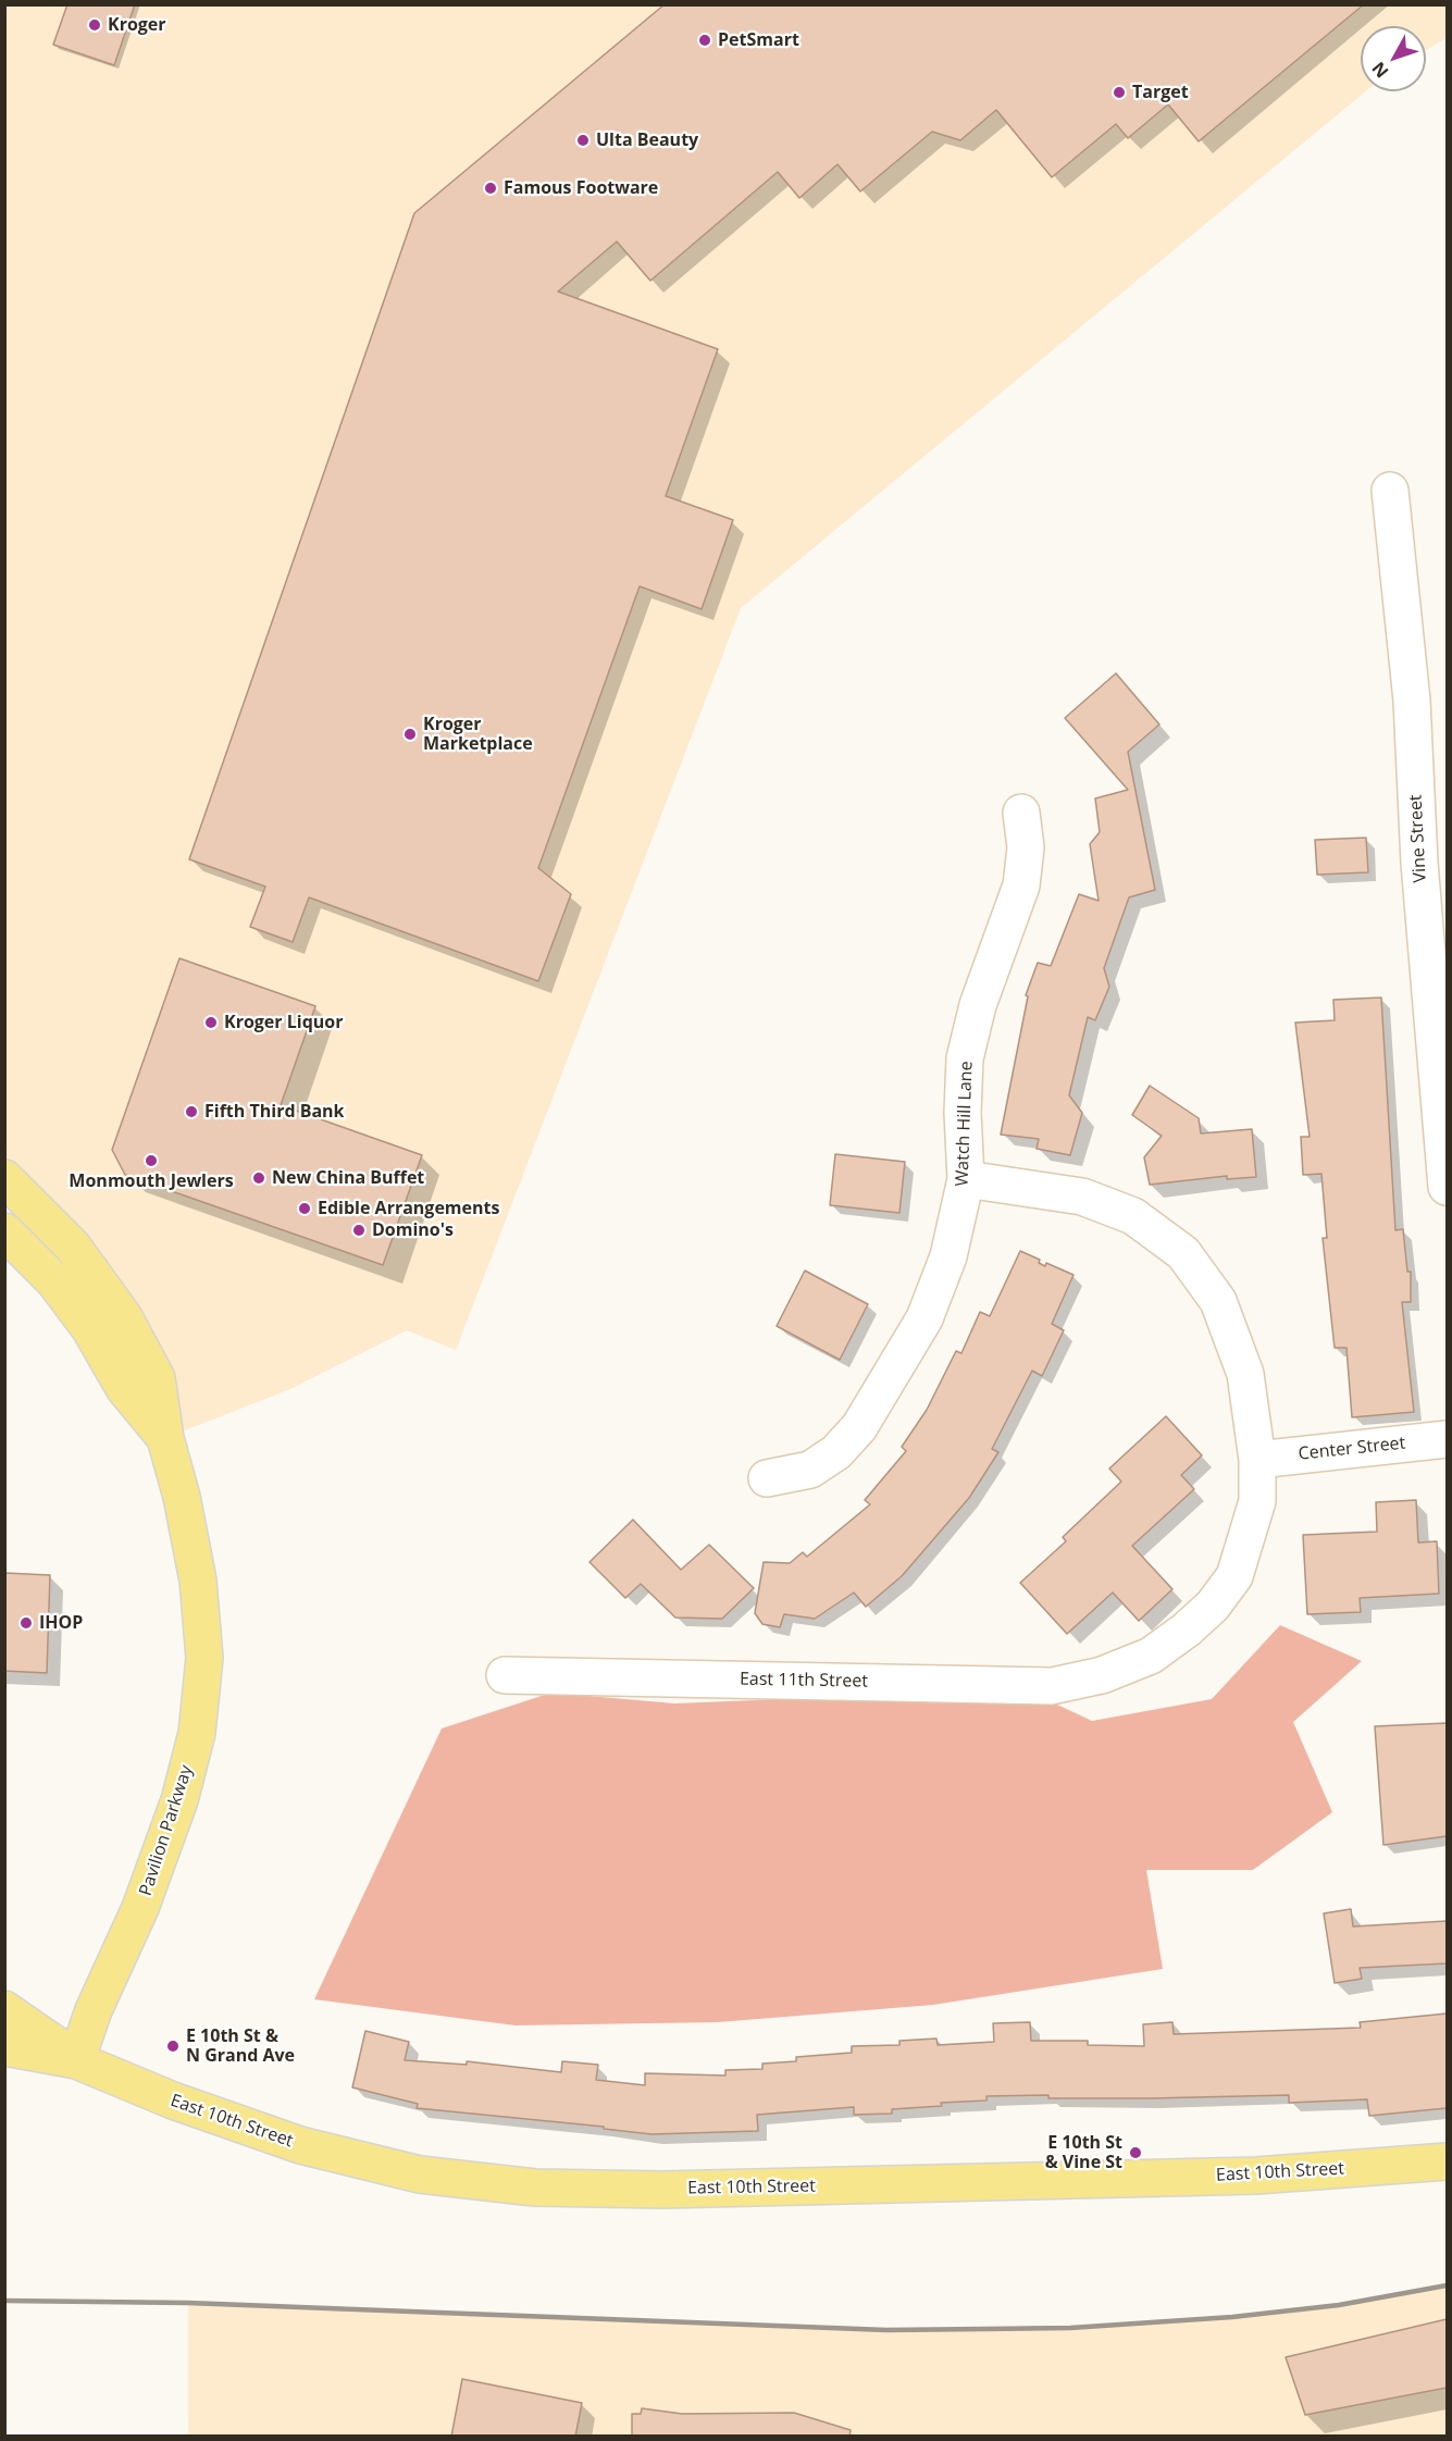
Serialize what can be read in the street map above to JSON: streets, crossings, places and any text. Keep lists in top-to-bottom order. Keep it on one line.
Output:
{"streets":{"main road":["Pavilion Parkway","East 10th Street"],"street":["Vine Street","Watch Hill Lane","Center Street","East 11th Street"]},"crossings":[["Watch Hill Lane","East 11th Street"],["Center Street","East 11th Street"],["Pavilion Parkway","East 10th Street"]],"places":["Kroger","PetSmart","Target","Ulta Beauty","Famous Footware","Kroger Marketplace","Kroger Liquor","Fifth Third Bank","Monmouth Jewlers","New China Buffet","Edible Arrangements","Domino's","IHOP","E 10th St & N Grand Ave","E 10th St & Vine St"],"north":"bottom left"}
